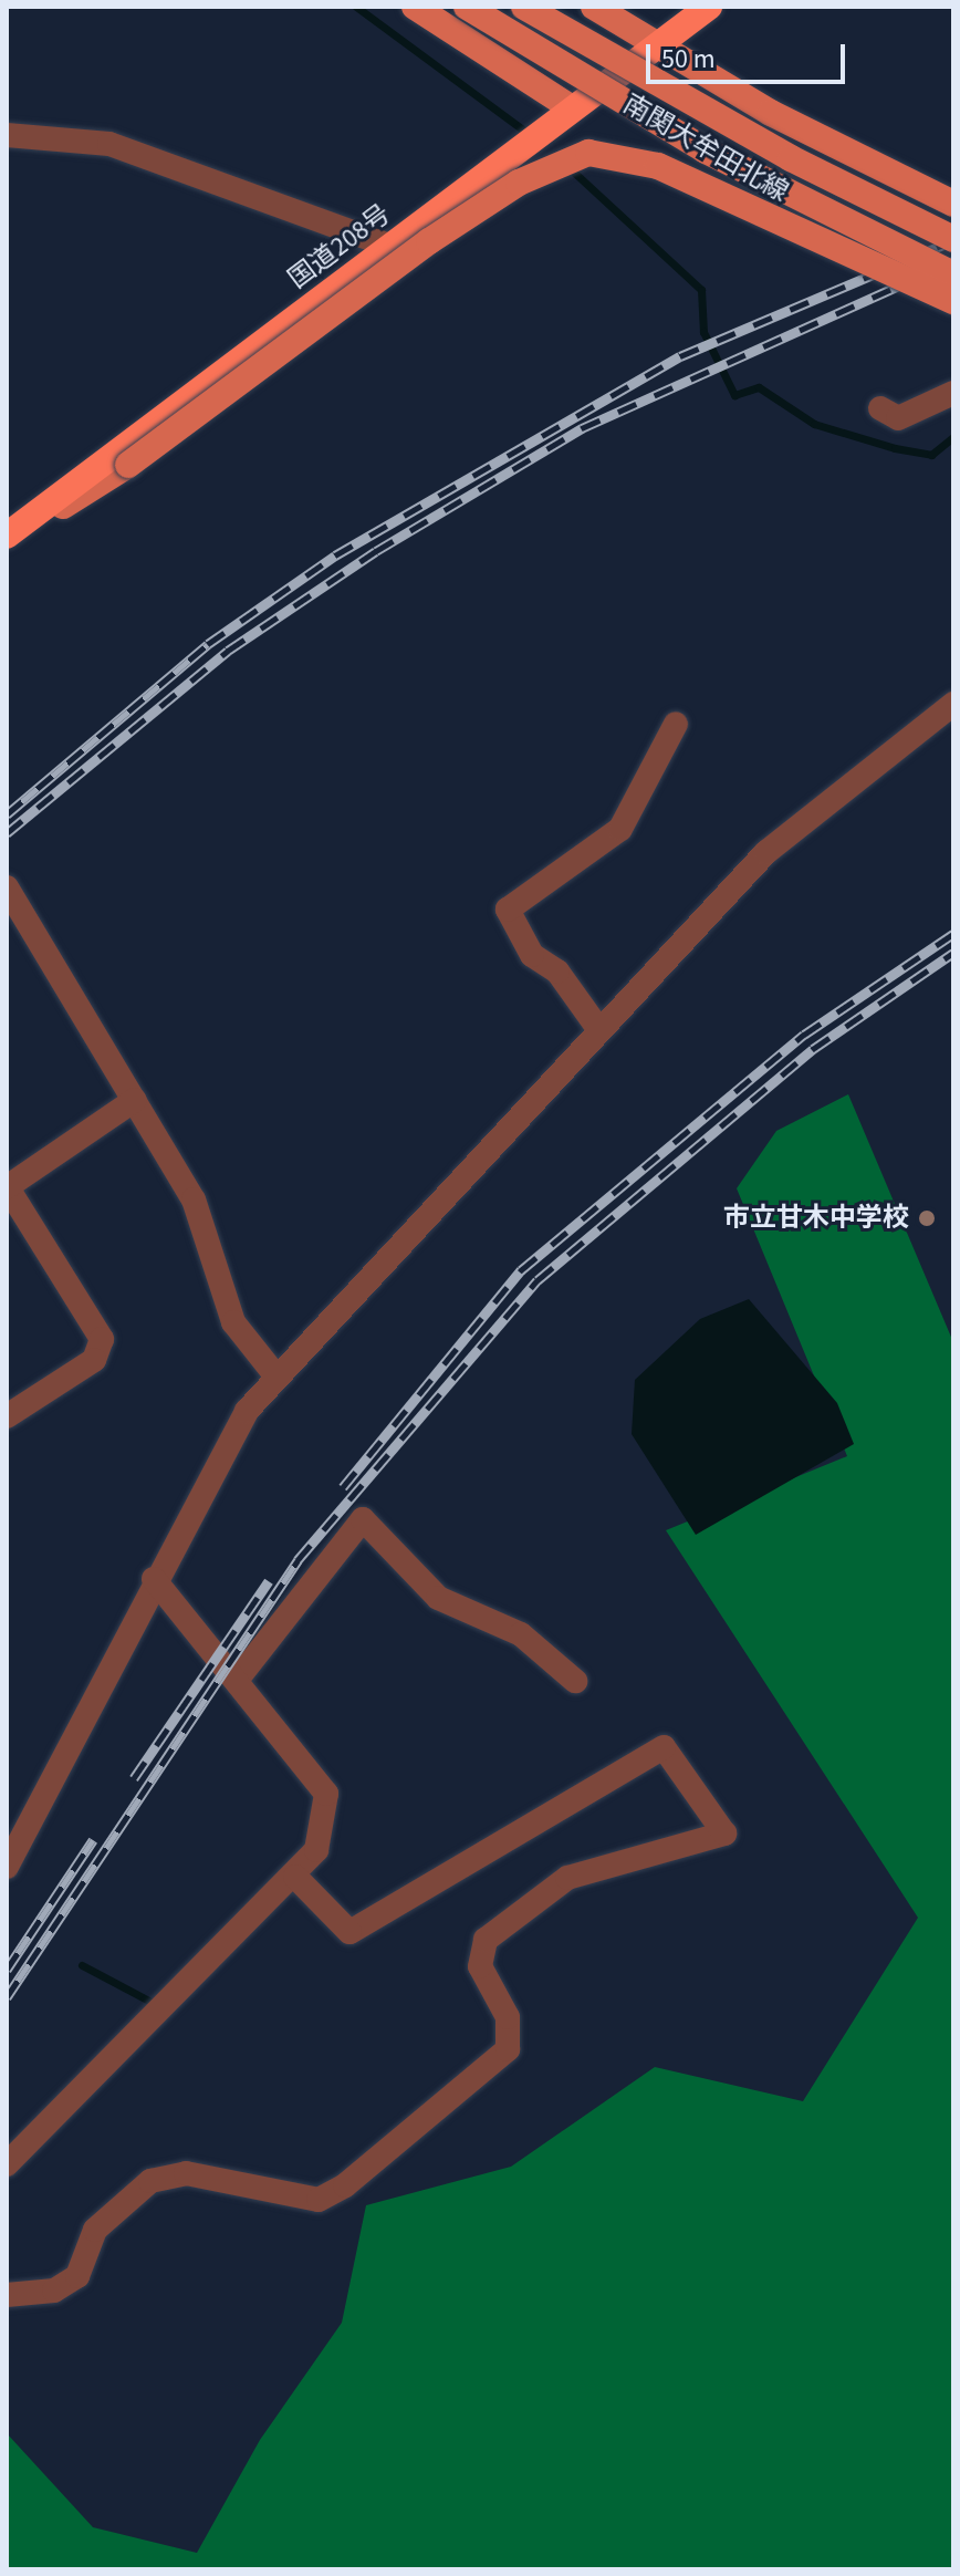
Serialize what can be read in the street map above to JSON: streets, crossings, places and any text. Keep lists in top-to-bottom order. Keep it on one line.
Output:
{"streets":{"highway":["国道208号"],"main road":["南関大牟田北線"]},"places":["市立甘木中学校"],"scale_bar":"50 m"}
